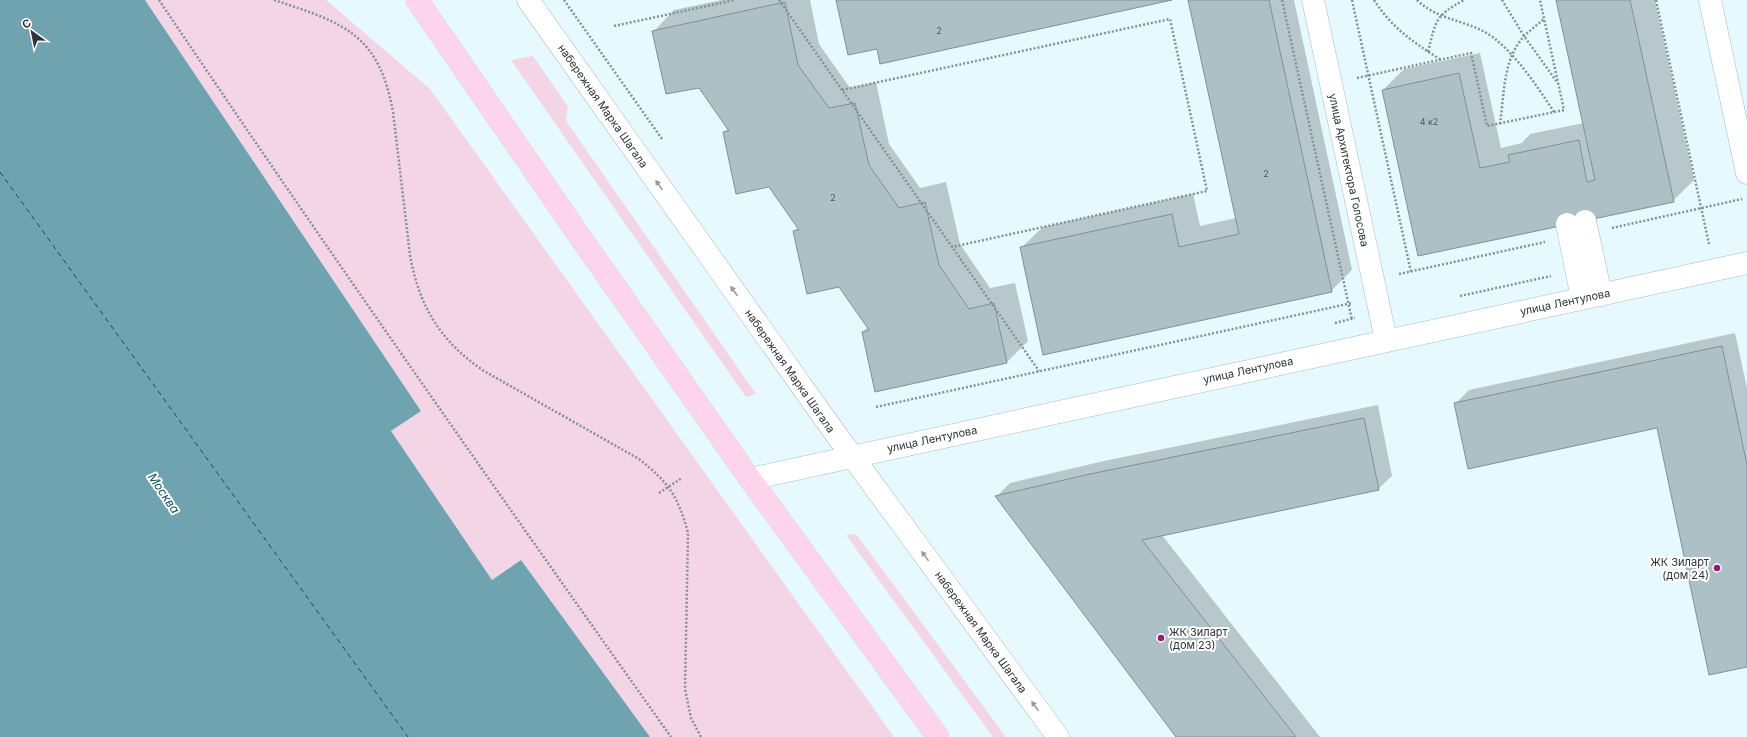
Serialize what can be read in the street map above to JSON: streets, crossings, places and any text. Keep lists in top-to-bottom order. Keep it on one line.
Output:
{"streets":{"street":["набережная Марка Шагала","улица Архитектора Голосова","улица Лентулова"]},"crossings":[["набережная Марка Шагала","улица Лентулова"],["улица Архитектора Голосова","улица Лентулова"]],"one_way":["набережная Марка Шагала"],"water":["Москва"],"places":["ЖК Зиларт (дом 24)","ЖК Зиларт (дом 23)"],"house_numbers":["2","4 к2","2","2"],"north":"top left"}
